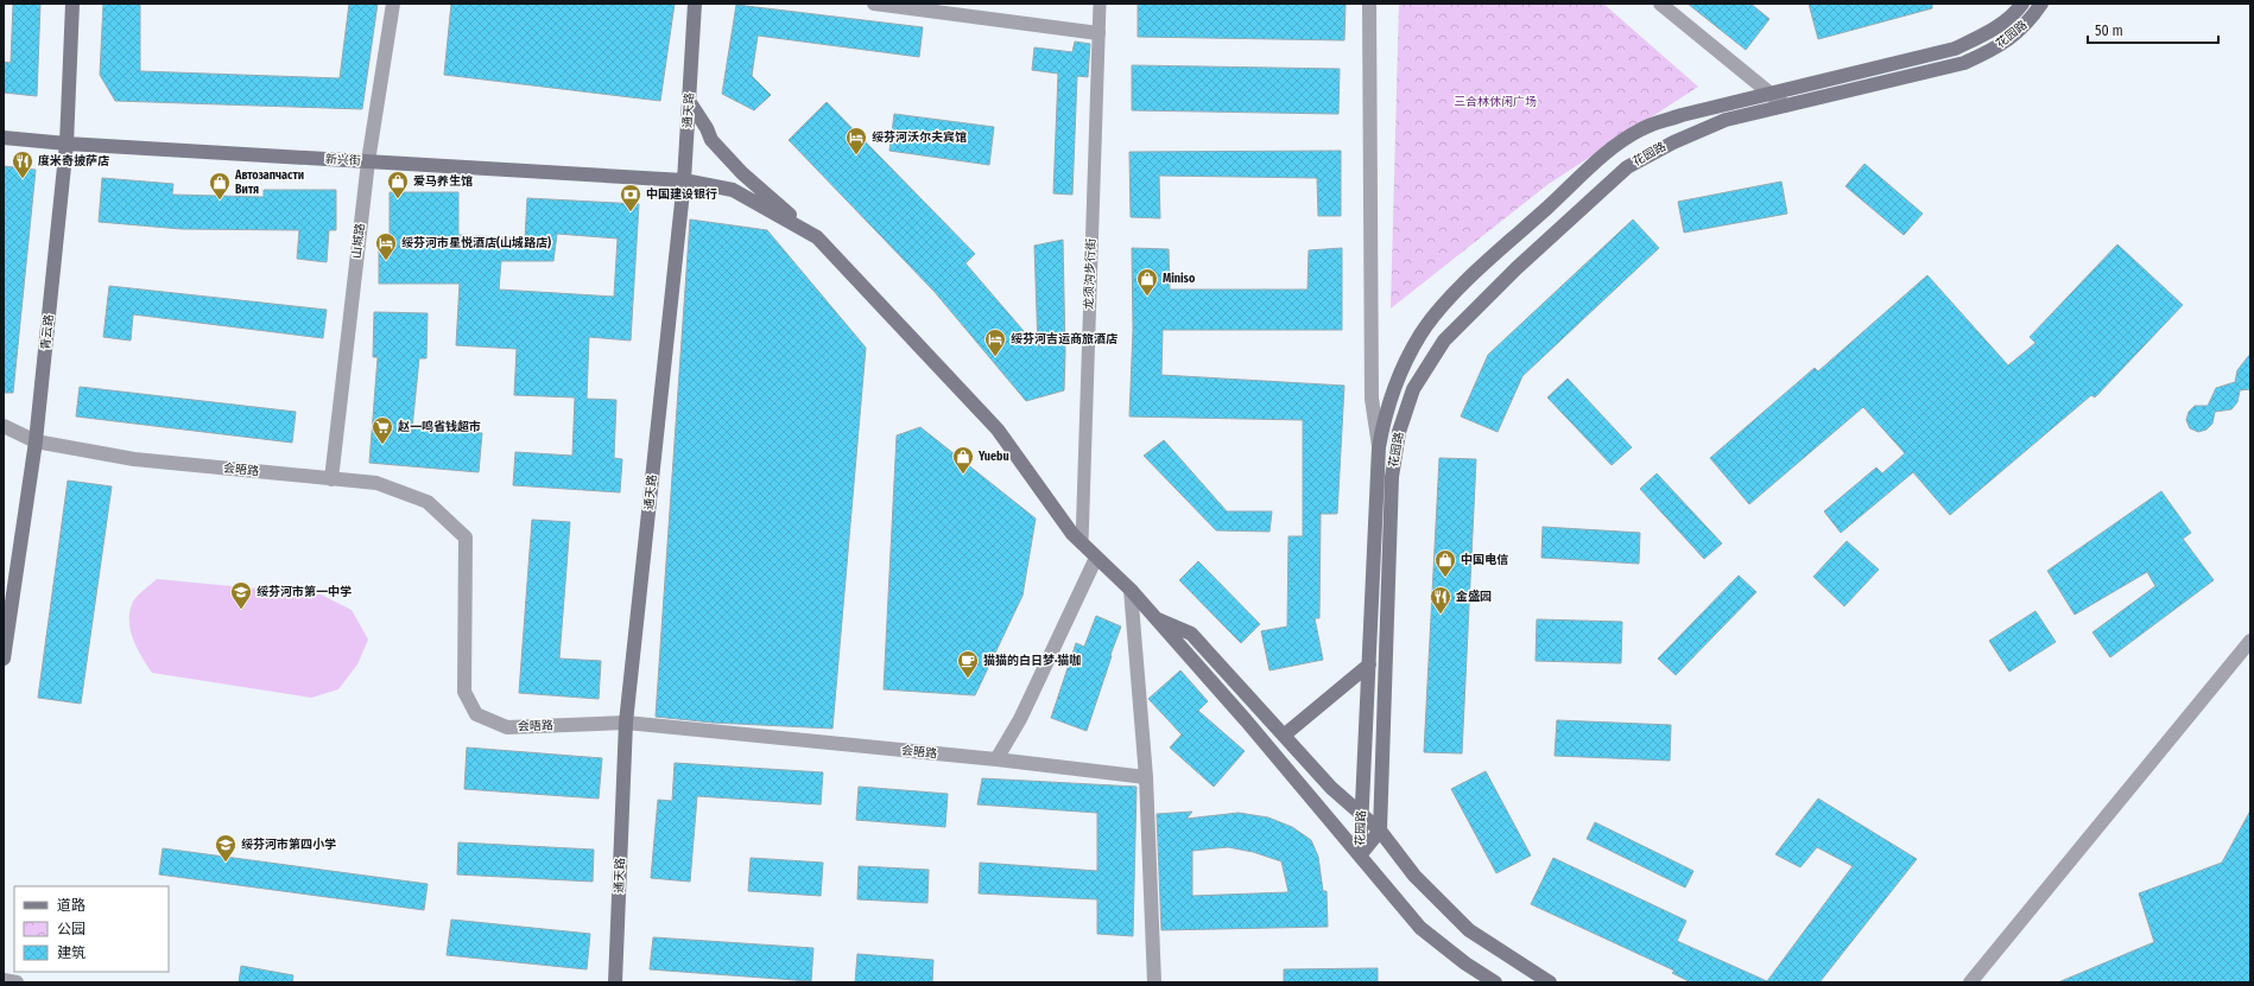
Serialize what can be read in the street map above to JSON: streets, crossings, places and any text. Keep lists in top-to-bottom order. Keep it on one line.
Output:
{"streets":{"main road":["花园路","通天路","新兴街","青云路"],"street":["山城路","龙须沟步行街","会晤路"]},"crossings":[["通天路","新兴街"],["通天路","会晤路"],["新兴街","山城路"],["新兴街","青云路"],["山城路","会晤路"],["青云路","会晤路"]],"parks":["三合林休闲广场"],"places":{"hotel":["绥芬河沃尔夫宾馆","绥芬河市星悦酒店(山城路店)","绥芬河吉运商旅酒店"],"restaurant":["度米奇披萨店","金盛园"],"shop":["爱马养生馆","Автозапчасти Витя","Miniso","Yuebu","中国电信"],"bank":["中国建设银行"],"supermarket":["赵一鸣省钱超市"],"school or university":["绥芬河市第一中学","绥芬河市第四小学"],"cafe":["猫猫的白日梦·猫咖"]},"legend":["道路","公园","建筑"],"scale_bar":"50 m"}
